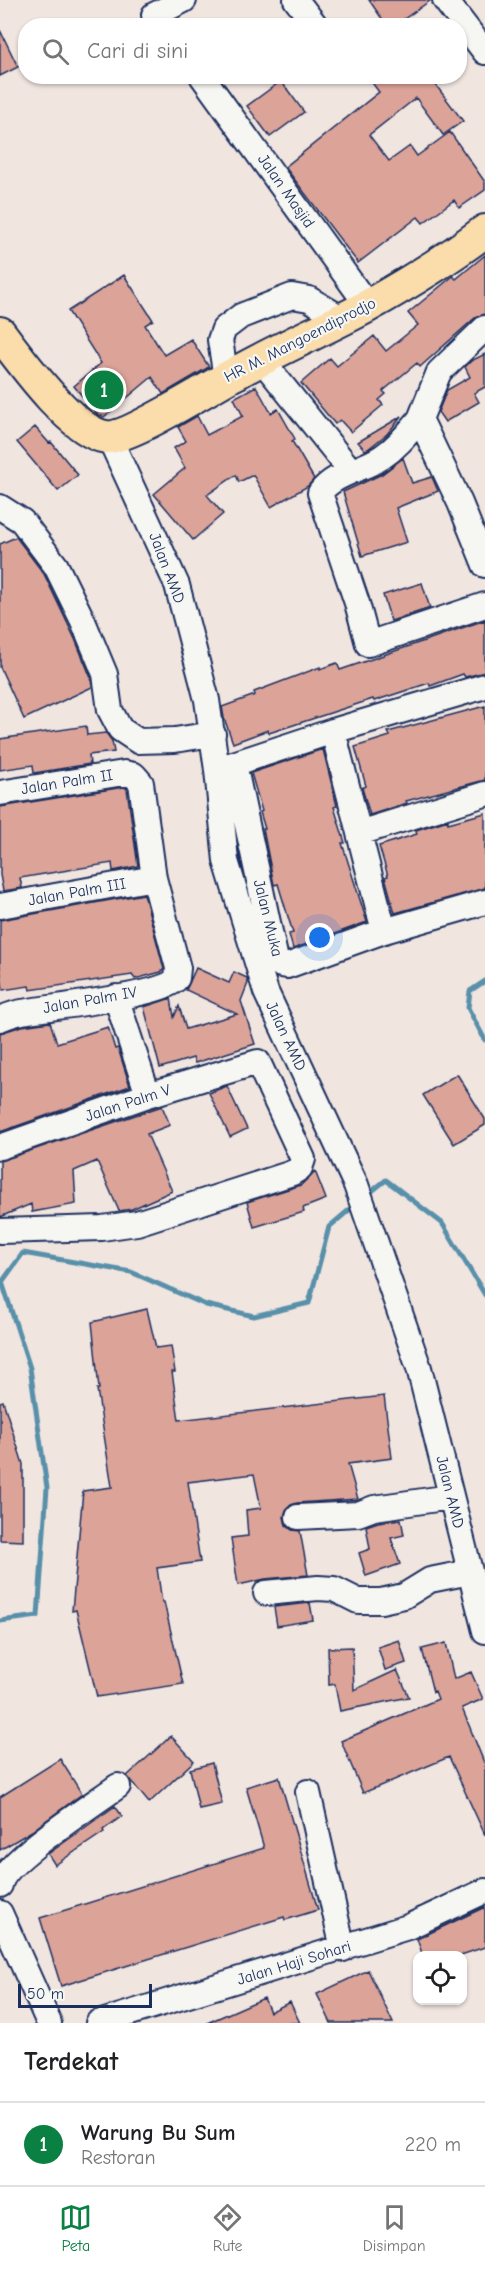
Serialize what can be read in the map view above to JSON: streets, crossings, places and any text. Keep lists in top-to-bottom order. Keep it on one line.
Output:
{"streets":{"main road":["HR M. Mangoendiprodjo"],"street":["Jalan Masjid","Jalan AMD","Jalan Palm II","Jalan Palm III","Jalan Muka","Jalan Palm IV","Jalan Palm V","Jalan Haji Sohari"]},"crossings":[["Jalan Masjid","HR M. Mangoendiprodjo"],["HR M. Mangoendiprodjo","Jalan AMD"],["Jalan AMD","Jalan Muka"],["Jalan Palm II","Jalan Palm III"],["Jalan Palm II","Jalan Palm IV"],["Jalan Palm III","Jalan Palm IV"]],"scale_bar":"50 m","page":{"search":"Cari di sini","pins":"1","scale":"50 m","heading":"Terdekat","list":[{"mark":"1","name":"Warung Bu Sum","note":"Restoran","value":"220 m"}],"nav":["Peta","Rute","Disimpan"]}}
